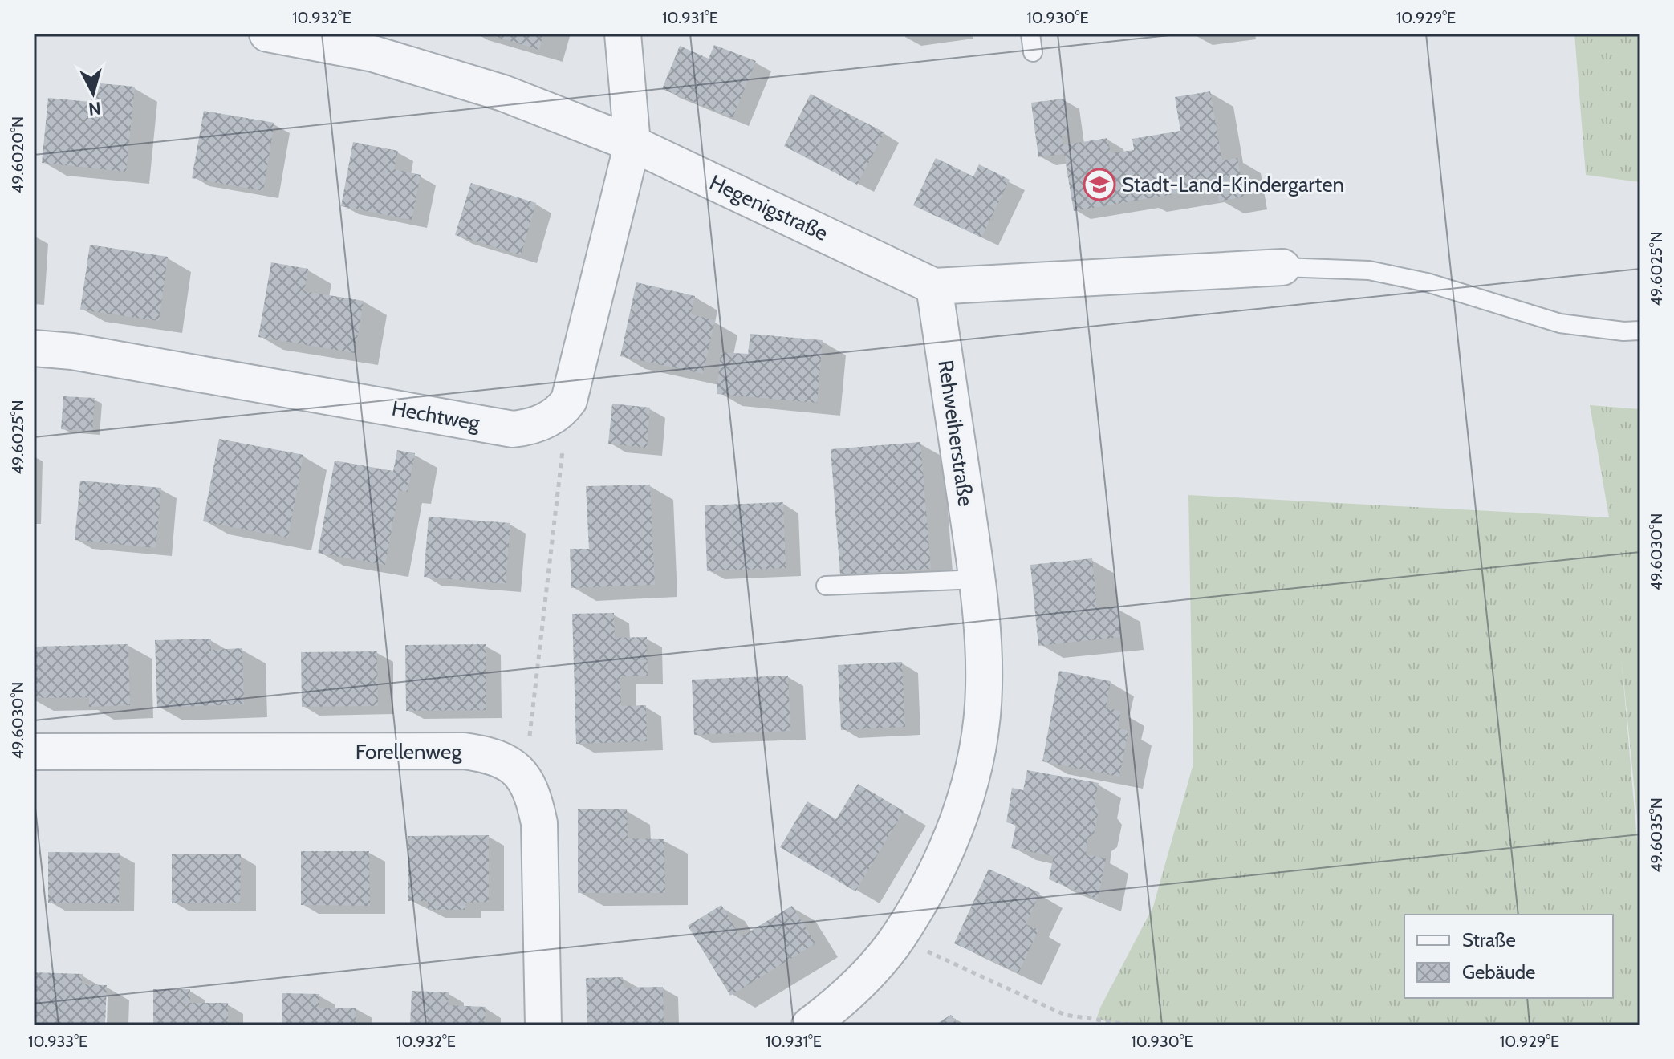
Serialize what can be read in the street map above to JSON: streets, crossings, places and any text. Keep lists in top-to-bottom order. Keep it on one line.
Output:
{"streets":{"street":["Hegenigstraße","Hechtweg","Rehweiherstraße","Forellenweg"]},"crossings":[["Hegenigstraße","Rehweiherstraße"]],"places":{"school or university":["Stadt-Land-Kindergarten"]},"legend":["Straße","Gebäude"],"north":"bottom","coordinates":["10.932°E","10.931°E","10.930°E","10.929°E","49.6020°N","49.6025°N","49.6030°N","49.6035°N","10.933°E"]}
